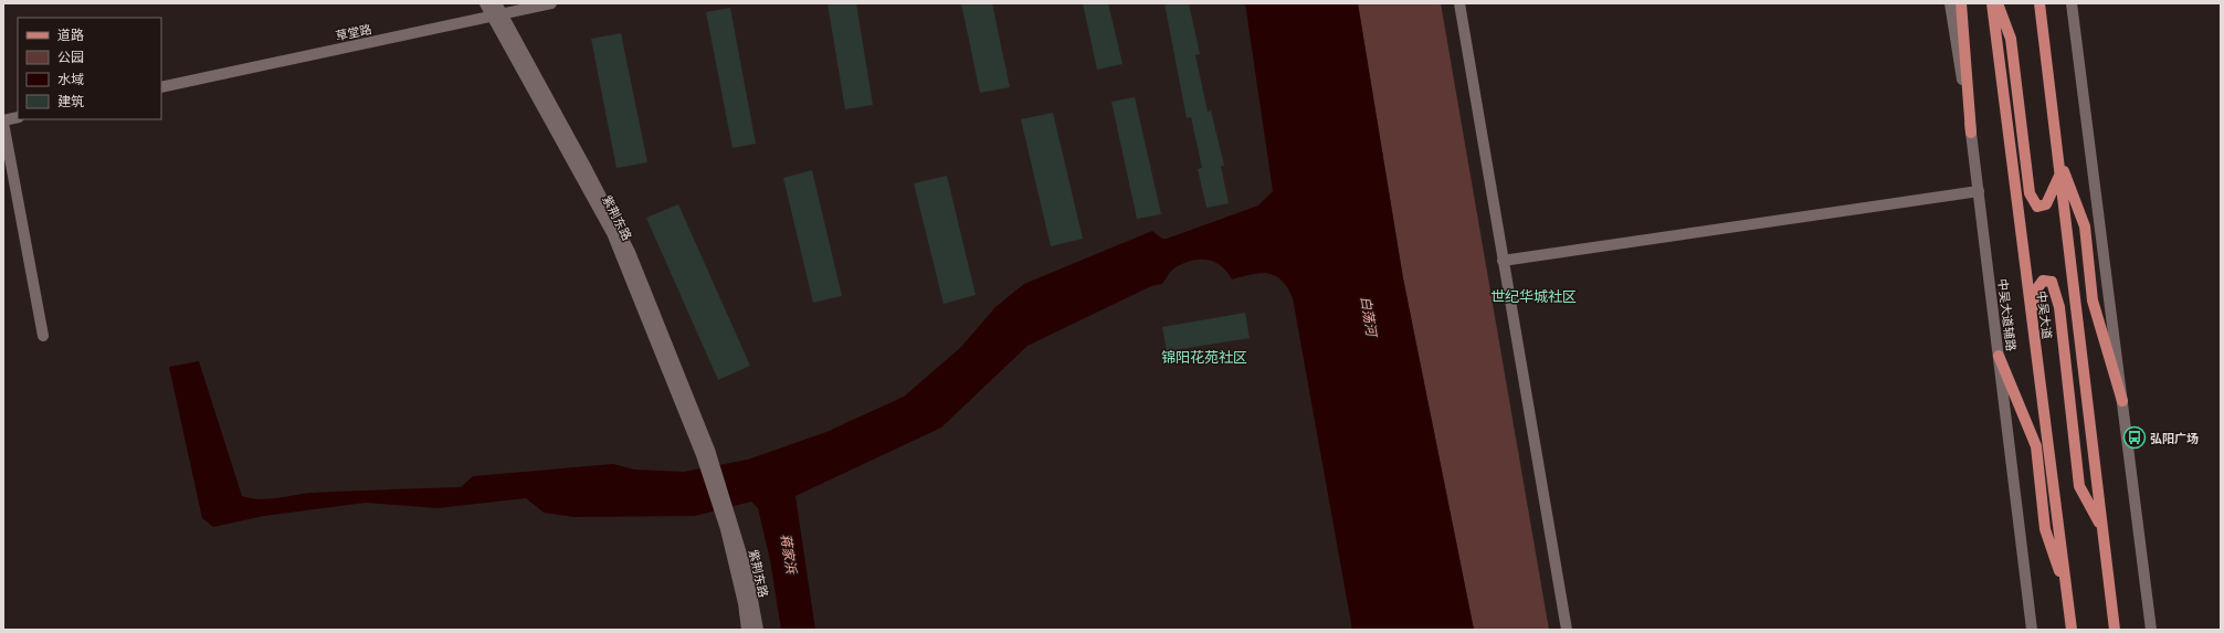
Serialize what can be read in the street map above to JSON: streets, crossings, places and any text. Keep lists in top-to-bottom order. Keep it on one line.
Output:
{"streets":{"main road":["中吴大道"],"street":["草堂路","紫荆东路","中吴大道辅路"]},"crossings":[["草堂路","紫荆东路"]],"districts":["世纪华城社区","锦阳花苑社区"],"water":["白荡河","蒋家浜"],"places":{"bus stop":["弘阳广场"]},"legend":["道路","公园","水域","建筑"]}
